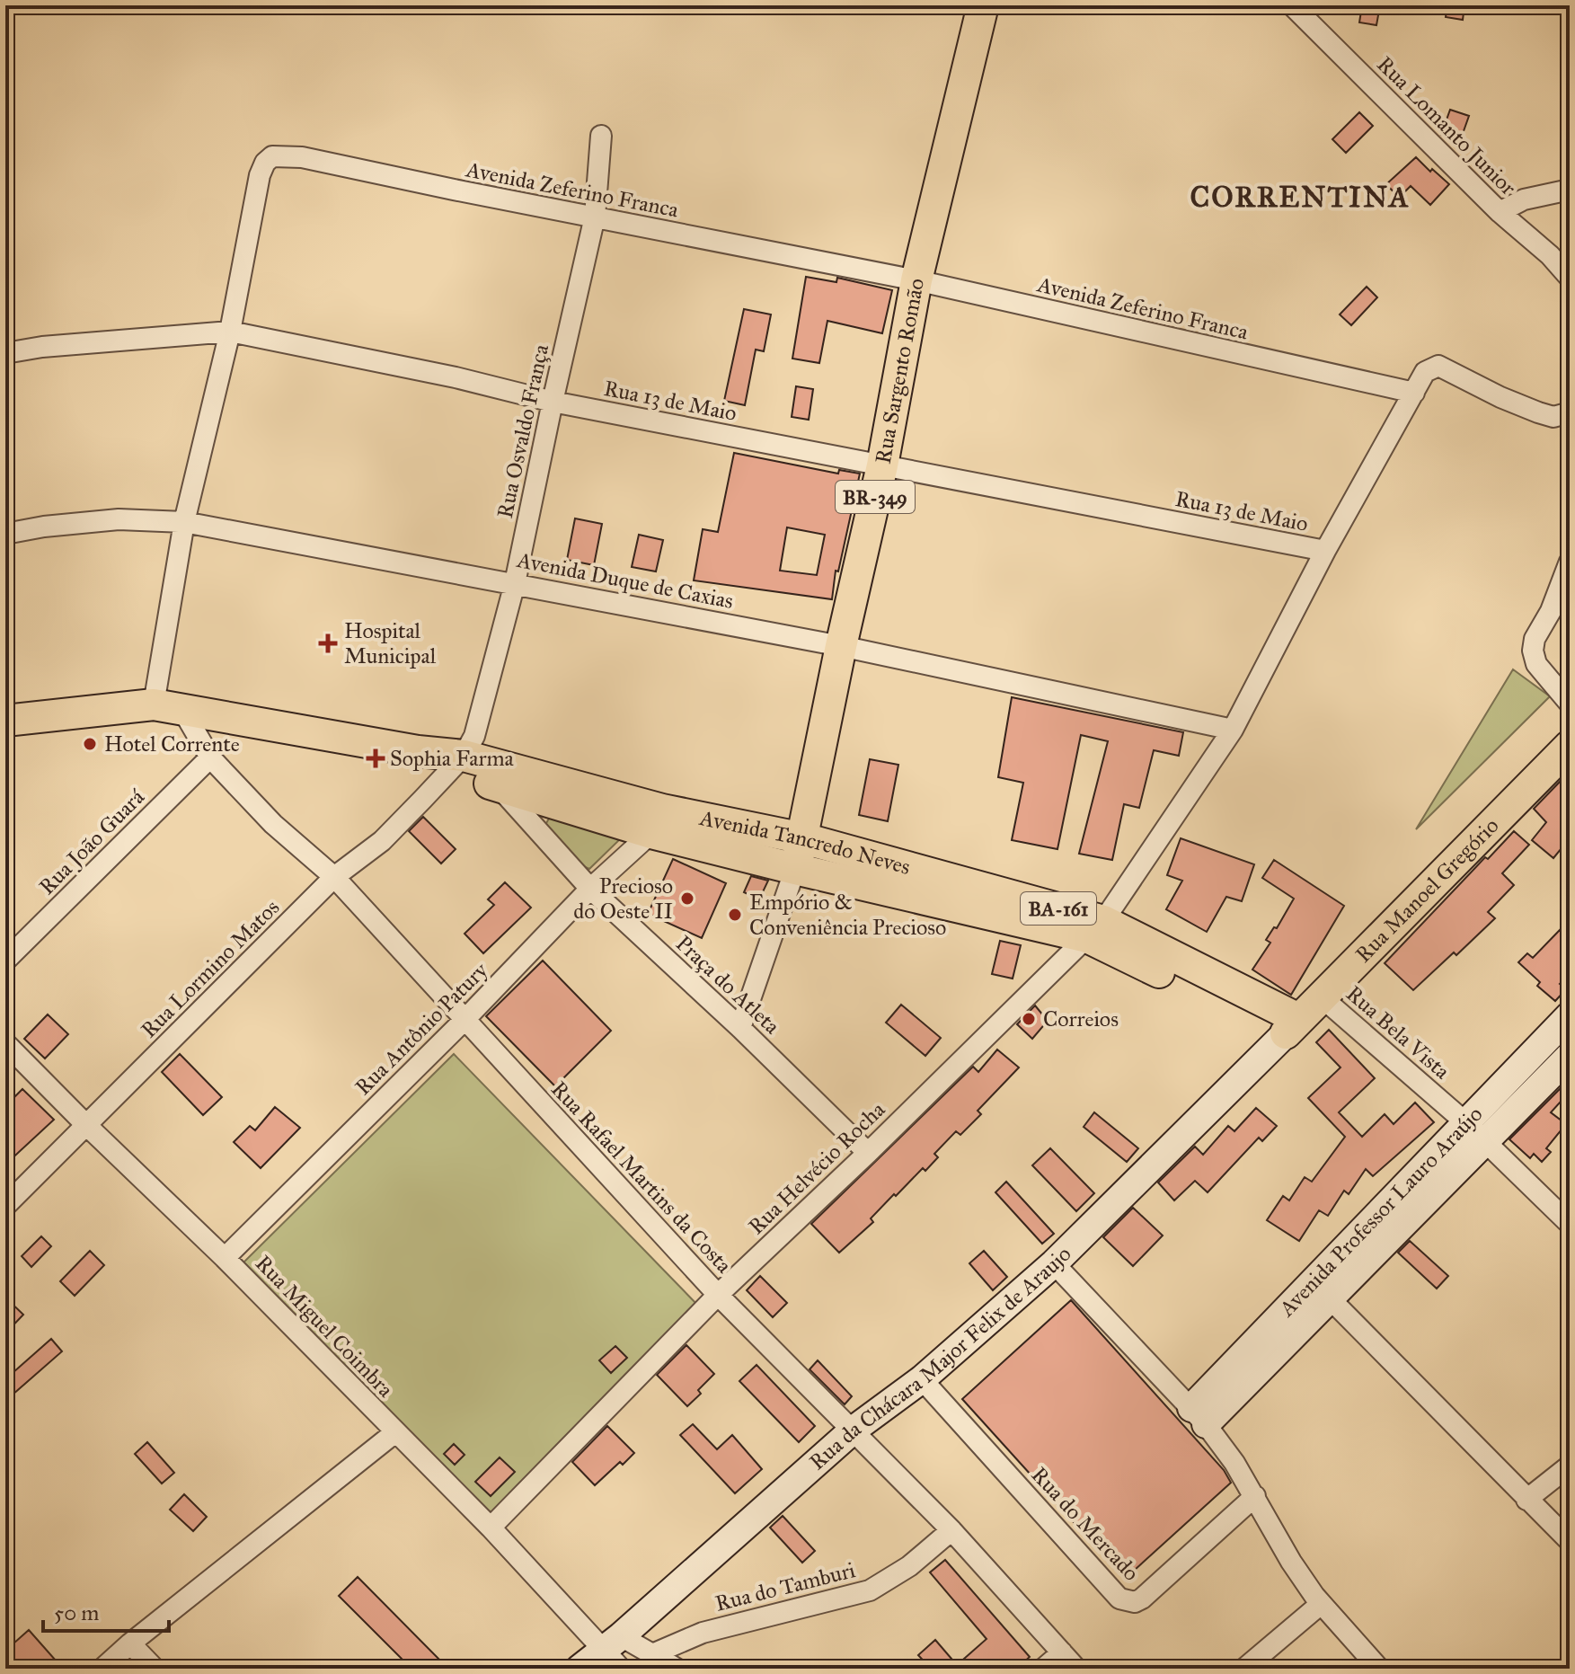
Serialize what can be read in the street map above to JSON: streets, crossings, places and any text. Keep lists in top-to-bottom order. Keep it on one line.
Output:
{"streets":{"main road":["Rua Sargento Romão","BR-349","Avenida Tancredo Neves","Rua Manoel Gregório","BA-161"],"street":["Rua Lomanto Junior","Avenida Zeferino Franca","Rua 13 de Maio","Rua Osvaldo França","Avenida Duque de Caxias","Rua João Guará","Rua Lormino Matos","Praça do Atleta","Rua Antônio Patury","Rua Bela Vista","Rua Helvécio Rocha","Rua Rafael Martins da Costa","Avenida Professor Lauro Araújo","Rua Miguel Coimbra","Rua da Chácara Major Felix de Araujo","Rua do Mercado","Rua do Tamburi"]},"crossings":[["Avenida Zeferino Franca","Rua Sargento Romão"],["Avenida Zeferino Franca","Rua 13 de Maio"],["Avenida Zeferino Franca","Rua Osvaldo França"],["Avenida Zeferino Franca","Avenida Duque de Caxias"],["Avenida Zeferino Franca","Avenida Tancredo Neves"],["Avenida Zeferino Franca","Rua Helvécio Rocha"],["Avenida Zeferino Franca","Rua Rafael Martins da Costa"],["Rua Sargento Romão","Rua 13 de Maio"],["Rua Sargento Romão","Avenida Duque de Caxias"],["Rua Sargento Romão","Avenida Tancredo Neves"],["Rua 13 de Maio","Rua Osvaldo França"],["Rua 13 de Maio","Rua Helvécio Rocha"],["Rua Osvaldo França","Avenida Duque de Caxias"],["Rua Osvaldo França","Avenida Tancredo Neves"],["Rua Osvaldo França","Rua Lormino Matos"],["Avenida Duque de Caxias","Rua Helvécio Rocha"],["Rua João Guará","Rua Rafael Martins da Costa"],["Avenida Tancredo Neves","Rua Manoel Gregório"],["Avenida Tancredo Neves","Rua Lormino Matos"],["Avenida Tancredo Neves","Praça do Atleta"],["Avenida Tancredo Neves","Rua Antônio Patury"],["Avenida Tancredo Neves","Rua Helvécio Rocha"],["Avenida Tancredo Neves","Rua Rafael Martins da Costa"],["Avenida Tancredo Neves","Rua da Chácara Major Felix de Araujo"],["Rua Manoel Gregório","Rua Bela Vista"],["Rua Manoel Gregório","Rua da Chácara Major Felix de Araujo"],["Rua Lormino Matos","Rua Rafael Martins da Costa"],["Rua Lormino Matos","Rua Miguel Coimbra"],["Praça do Atleta","Rua Antônio Patury"],["Praça do Atleta","Rua Helvécio Rocha"],["Rua Antônio Patury","Rua Rafael Martins da Costa"],["Rua Antônio Patury","Rua Miguel Coimbra"],["Rua Bela Vista","Avenida Professor Lauro Araújo"],["Rua Helvécio Rocha","Rua Rafael Martins da Costa"],["Rua Helvécio Rocha","Rua Miguel Coimbra"],["Rua Rafael Martins da Costa","Rua da Chácara Major Felix de Araujo"],["Rua Rafael Martins da Costa","Rua do Tamburi"],["Rua Miguel Coimbra","Rua da Chácara Major Felix de Araujo"],["Rua da Chácara Major Felix de Araujo","Rua do Mercado"]],"districts":["CORRENTINA"],"places":{"health":["Hospital Municipal","Sophia Farma"],"other":["Hotel Corrente","Precioso do Oeste II","Empório & Conveniência Precioso","Correios"]},"scale_bar":"50 m"}
